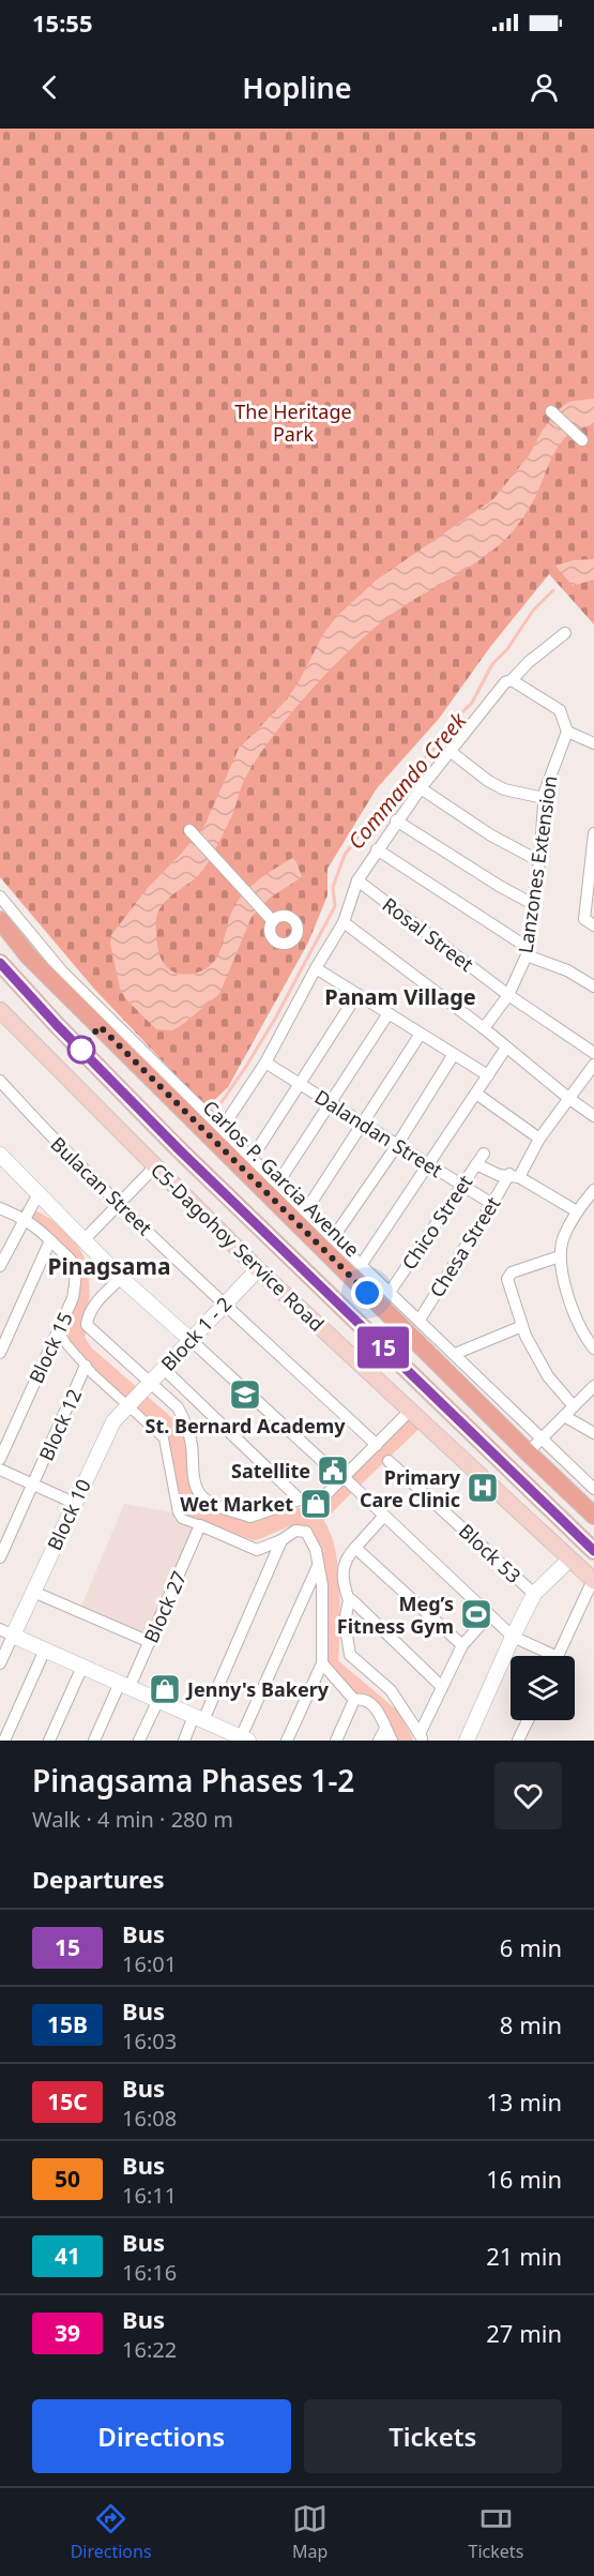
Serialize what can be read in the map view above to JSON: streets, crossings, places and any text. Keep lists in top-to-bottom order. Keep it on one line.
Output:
{"streets":{"main road":["Carlos P. Garcia Avenue","C5-Dagohoy Service Road"],"street":["Lanzones Extension","Rosal Street","Dalandan Street","Bulacan Street","Chico Street","Chesa Street","Block 1 - 2","Block 15","Block 12","Block 10","Block 53","Block 27"]},"crossings":[["Lanzones Extension","Rosal Street"],["Dalandan Street","Chico Street"],["Dalandan Street","Chesa Street"],["Bulacan Street","Block 1 - 2"],["C5-Dagohoy Service Road","Block 1 - 2"],["Block 1 - 2","Block 10"]],"districts":["Panam Village","Pinagsama"],"water":["Commando Creek"],"parks":["The Heritage Park"],"places":{"school or university":["St. Bernard Academy"],"public building":["Satellite"],"hospital":["Primary Care Clinic"],"shop":["Wet Market","Jenny's Bakery"],"sports":["Meg’s Fitness Gym"]},"lines":["bus line 15"],"page":{"status":"15:55","header":"Hopline","on_map":"15","heading":[["Pinagsama Phases 1-2","Walk · 4 min · 280 m"],"Departures"],"list":[{"mark":"15","name":"Bus","note":"16:01","value":"6 min"},{"mark":"15B","name":"Bus","note":"16:03","value":"8 min"},{"mark":"15C","name":"Bus","note":"16:08","value":"13 min"},{"mark":"50","name":"Bus","note":"16:11","value":"16 min"},{"mark":"41","name":"Bus","note":"16:16","value":"21 min"},{"mark":"39","name":"Bus","note":"16:22","value":"27 min"}],"buttons":["Directions","Tickets"],"tabs":["Directions","Map","Tickets"]}}
